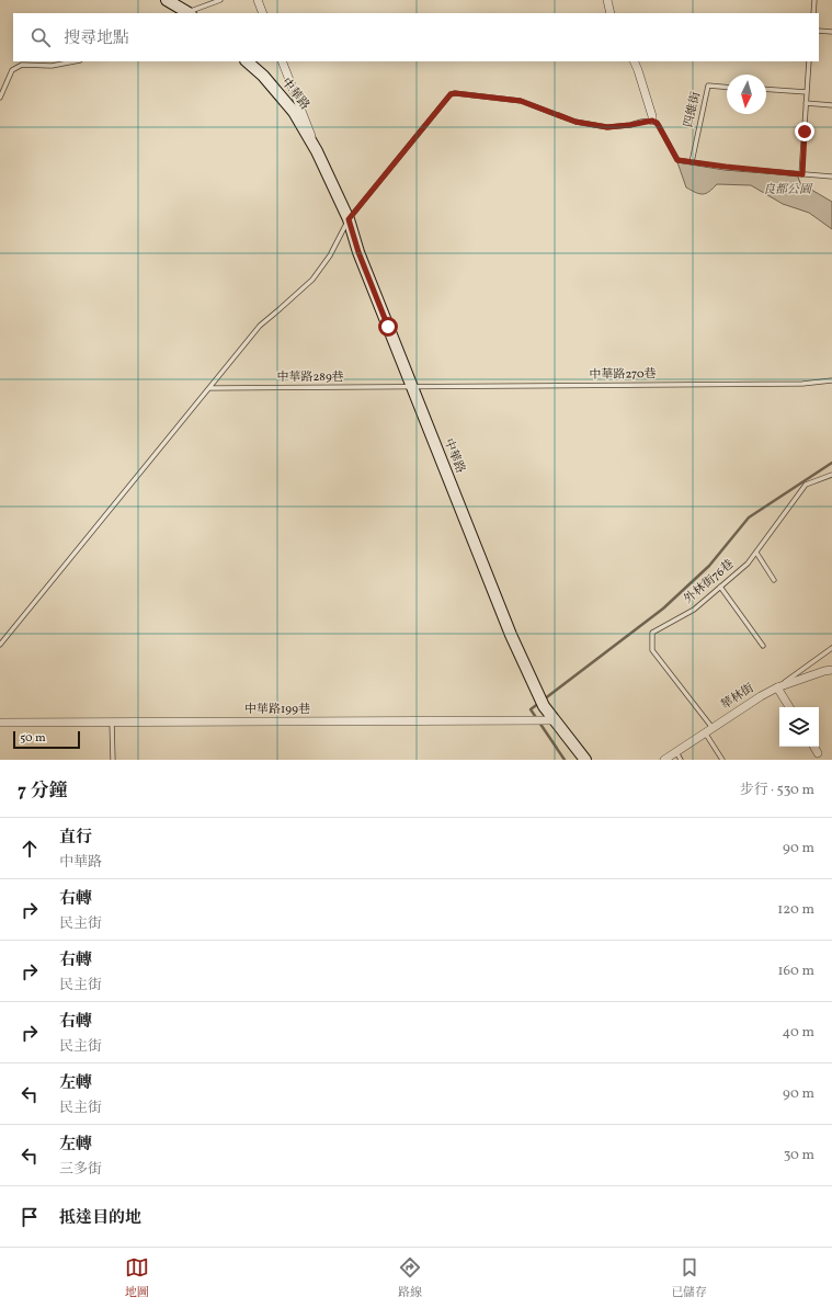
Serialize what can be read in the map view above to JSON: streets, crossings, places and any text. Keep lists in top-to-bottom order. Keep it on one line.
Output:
{"streets":{"main road":["中華路"],"street":["華林街","中華路199巷"],"lane":["四維街","中華路270巷","中華路289巷","外林街76巷"]},"crossings":[["中華路","中華路270巷"],["中華路","中華路289巷"],["中華路","中華路199巷"],["中華路270巷","中華路289巷"],["外林街76巷","華林街"]],"parks":["良都公園"],"scale_bar":"50 m","north":"bottom","page":{"search":"搜尋地點","scale":"50 m","heading":["7 分鐘","步行 · 530 m"],"list":[["直行","中華路","90 m"],["右轉","民主街","120 m"],["右轉","民主街","160 m"],["右轉","民主街","40 m"],["左轉","民主街","90 m"],["左轉","三多街","30 m"],"抵達目的地"],"nav":["地圖","路線","已儲存"]}}
